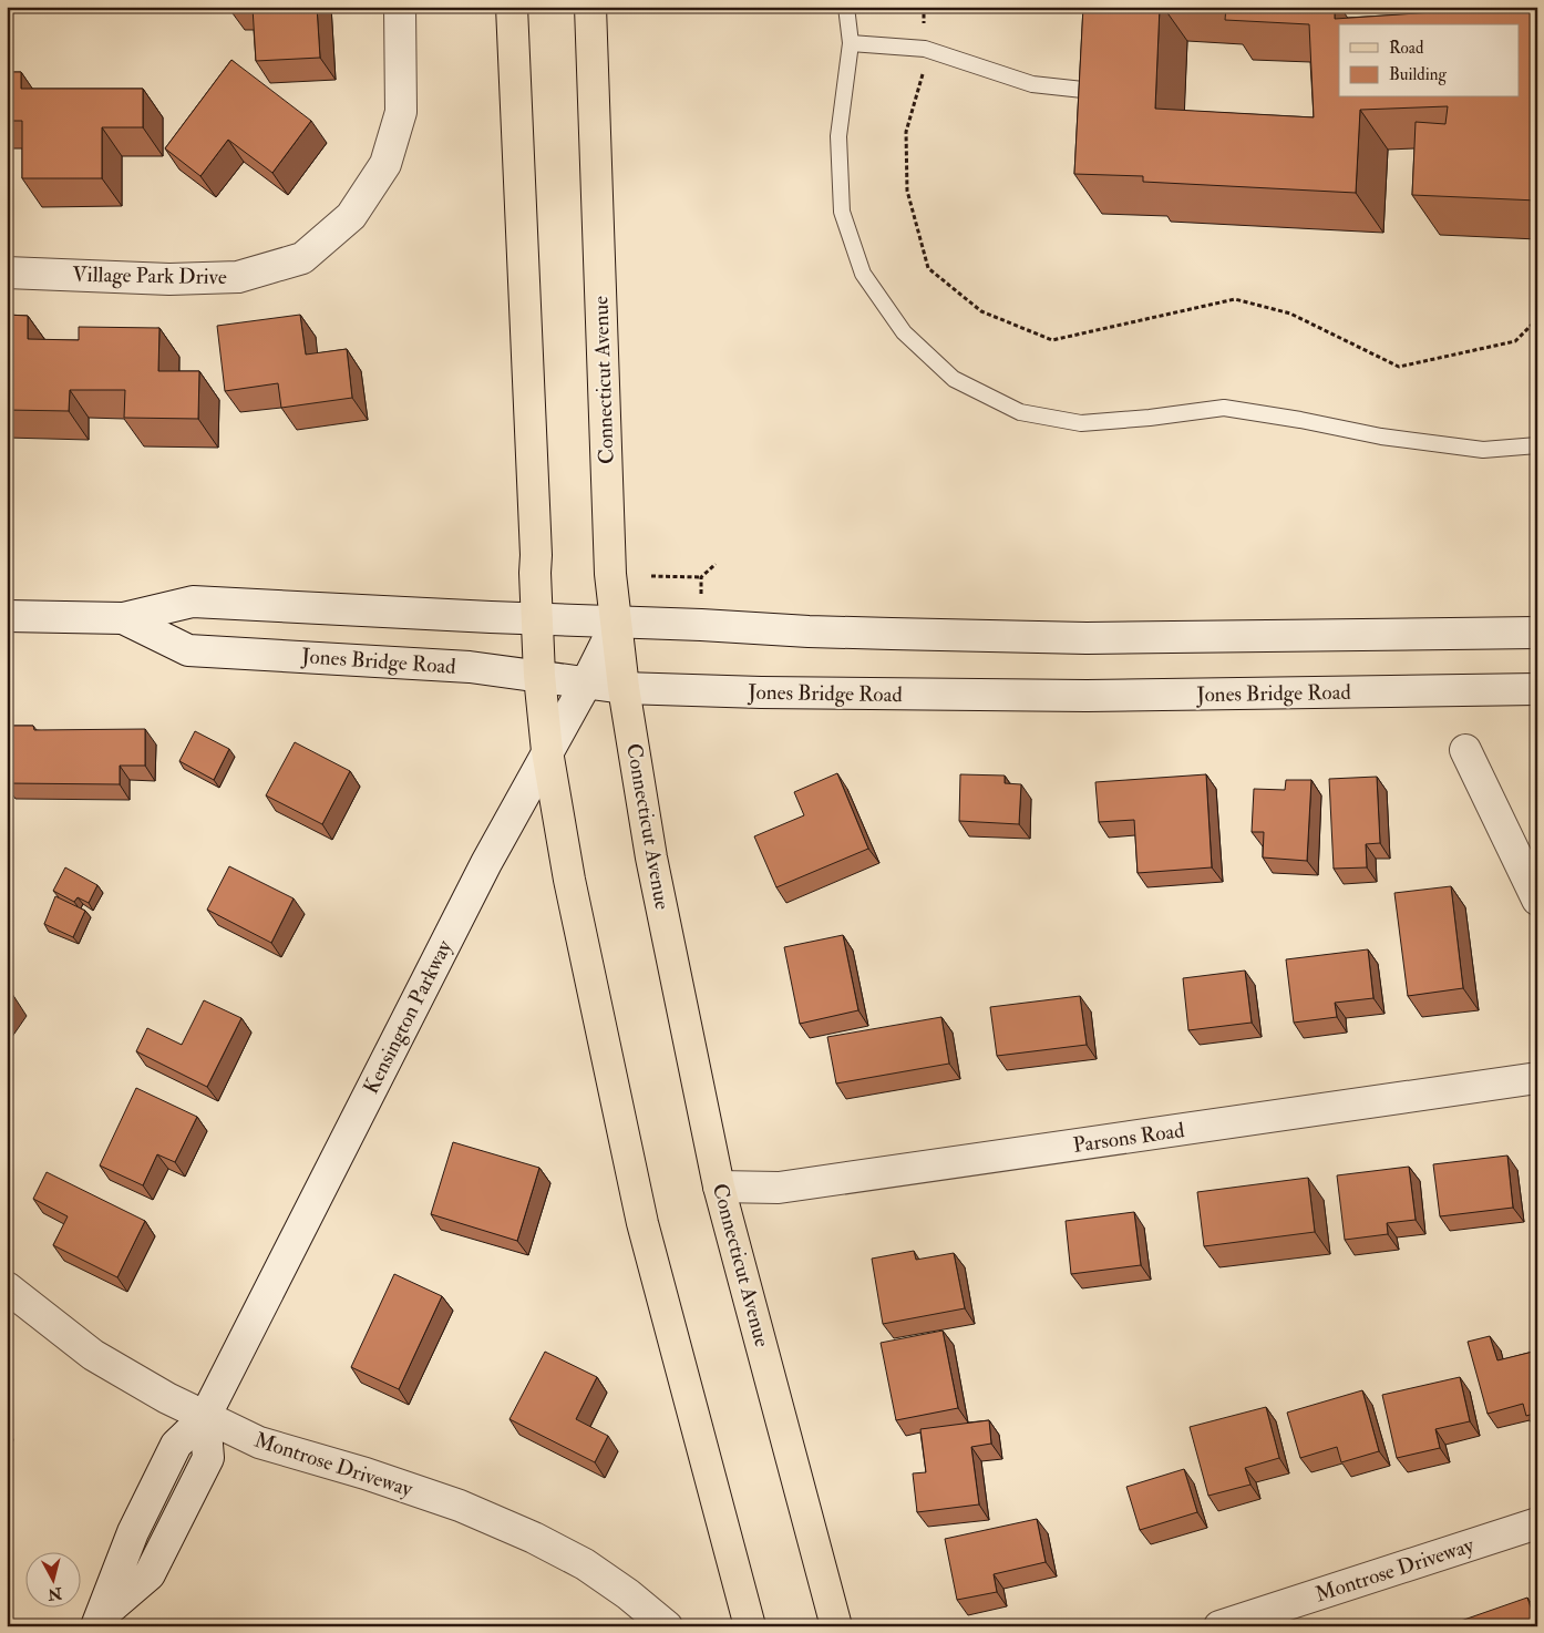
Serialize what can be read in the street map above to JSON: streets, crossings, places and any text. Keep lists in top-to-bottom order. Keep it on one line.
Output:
{"streets":{"main road":["Connecticut Avenue"],"street":["Village Park Drive","Jones Bridge Road","Kensington Parkway","Parsons Road","Montrose Driveway"]},"crossings":[["Connecticut Avenue","Jones Bridge Road"],["Connecticut Avenue","Kensington Parkway"],["Connecticut Avenue","Parsons Road"],["Jones Bridge Road","Kensington Parkway"],["Kensington Parkway","Montrose Driveway"]],"legend":["Road","Building"],"north":"bottom"}
